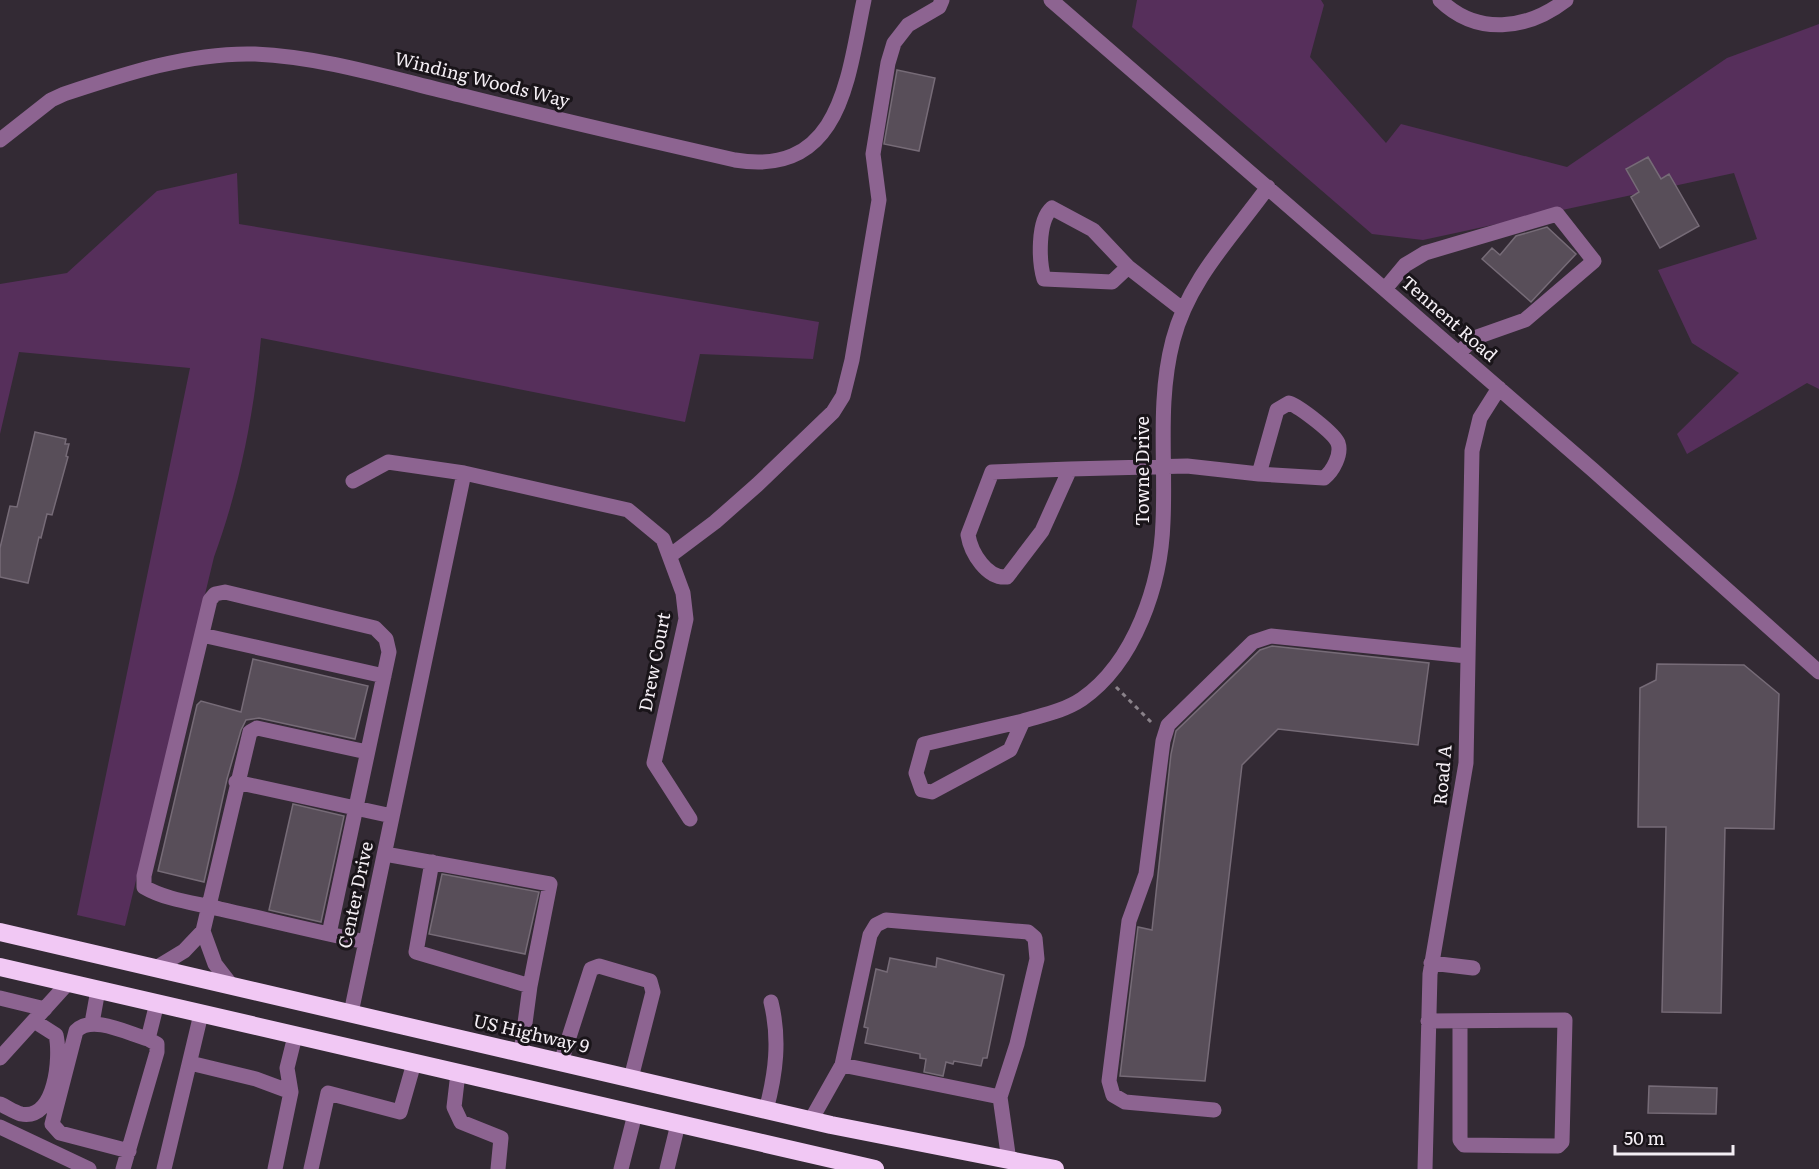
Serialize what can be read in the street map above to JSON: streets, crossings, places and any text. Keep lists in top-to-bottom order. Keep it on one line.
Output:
{"streets":{"highway":["US Highway 9"],"street":["Winding Woods Way","Tennent Road","Towne Drive","Drew Court","Road A","Center Drive"]},"crossings":[["Tennent Road","Towne Drive"],["Tennent Road","Road A"],["Drew Court","Center Drive"],["Center Drive","US Highway 9"]],"scale_bar":"50 m"}
